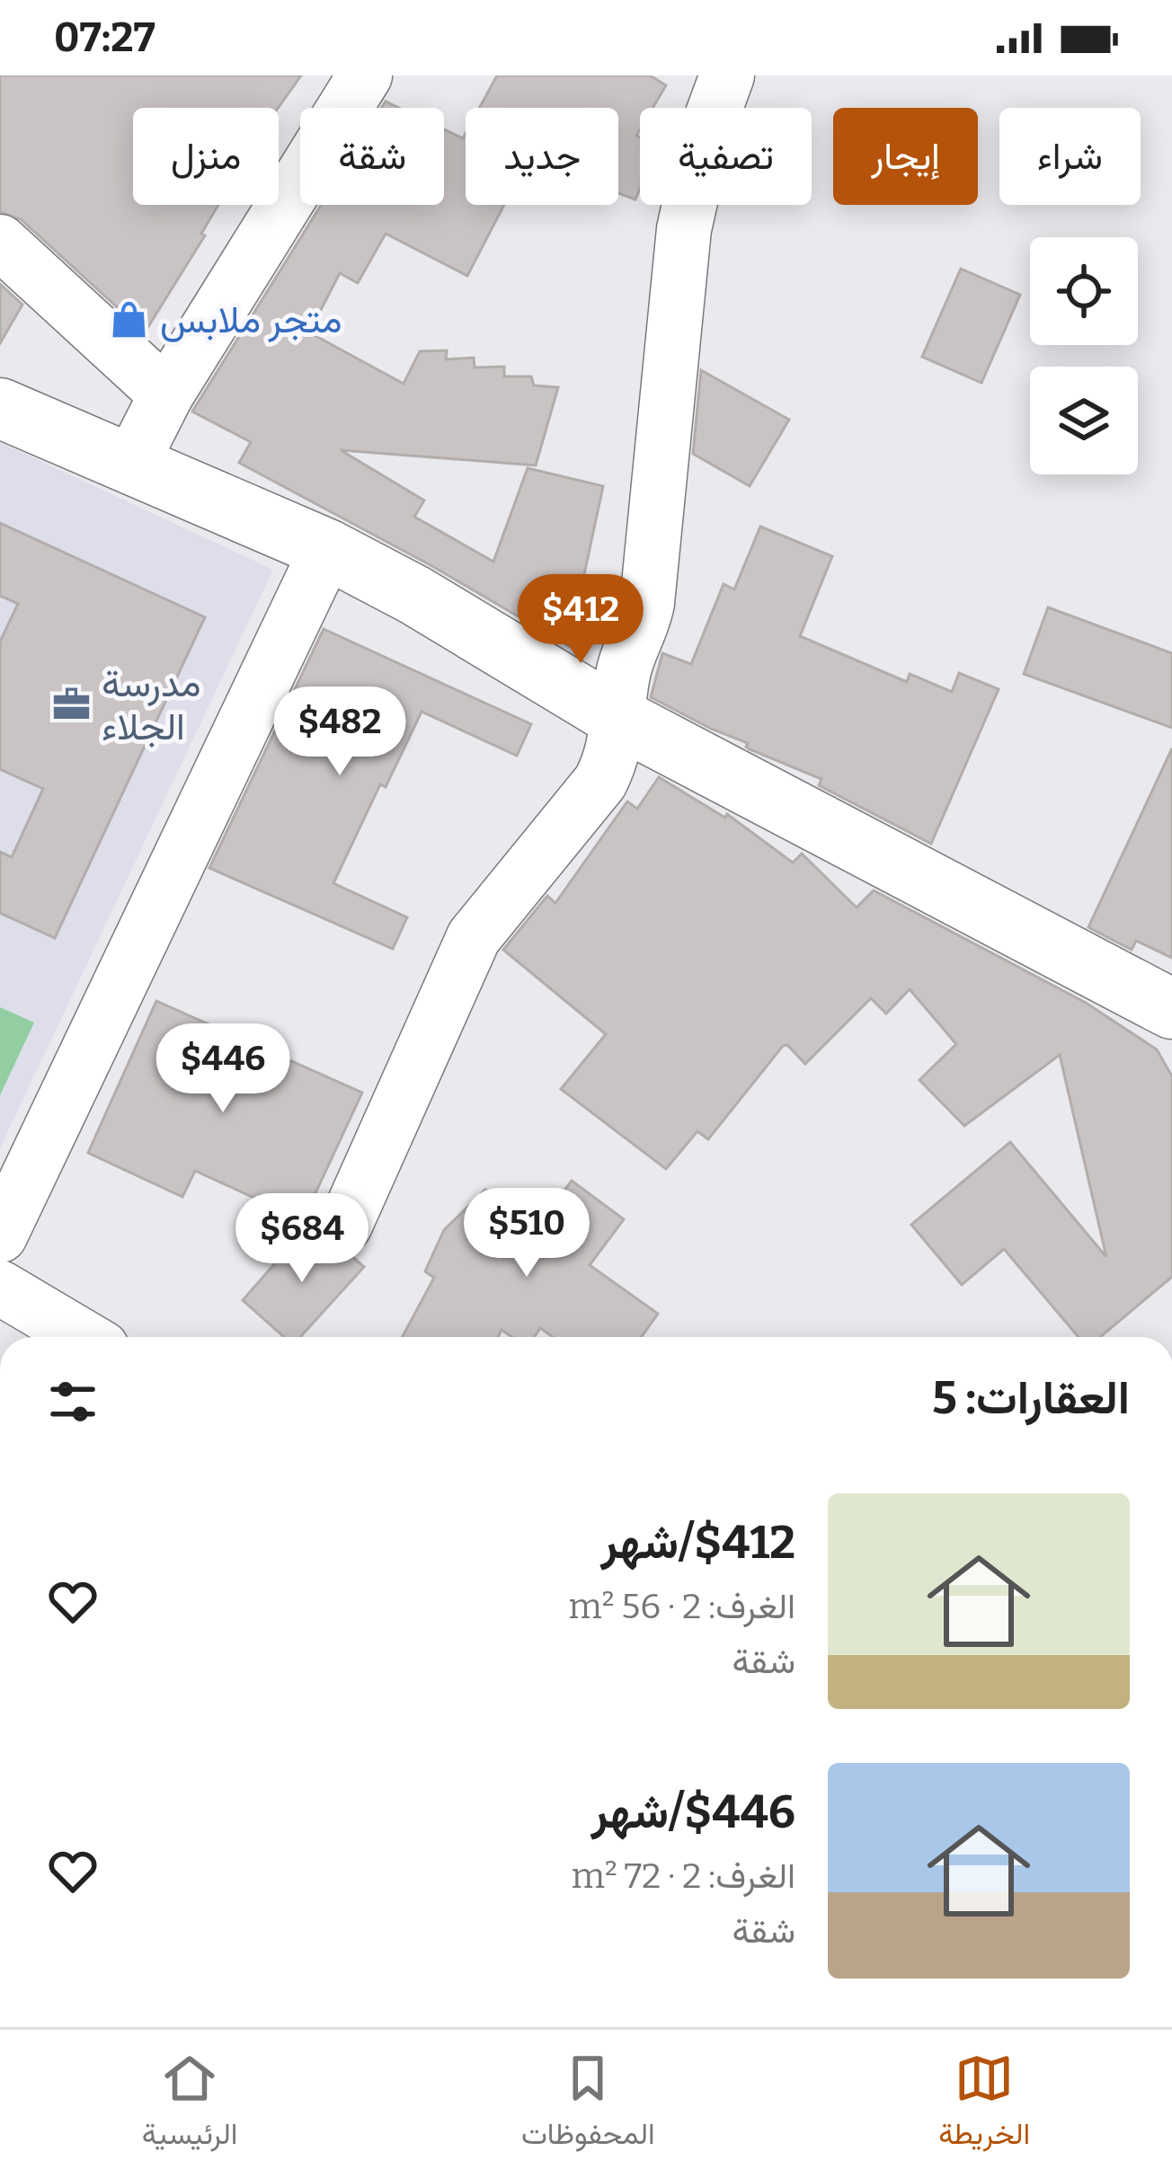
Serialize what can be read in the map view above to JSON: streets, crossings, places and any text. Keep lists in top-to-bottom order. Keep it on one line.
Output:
{"places":{"shop":["متجر ملابس"],"office":["مدرسة الجلاء"]},"page":{"status":"07:27","chip":["شراء","إيجار","تصفية","جديد","شقة","منزل"],"price":["$412","$482","$446","$510","$684"],"heading":"العقارات: 5","list":[{"name":"$412/شهر","note":"الغرف: 2 · 56 m² · شقة"},{"name":"$446/شهر","note":"الغرف: 2 · 72 m² · شقة"}],"tabs":["الخريطة","المحفوظات","الرئيسية"]}}
